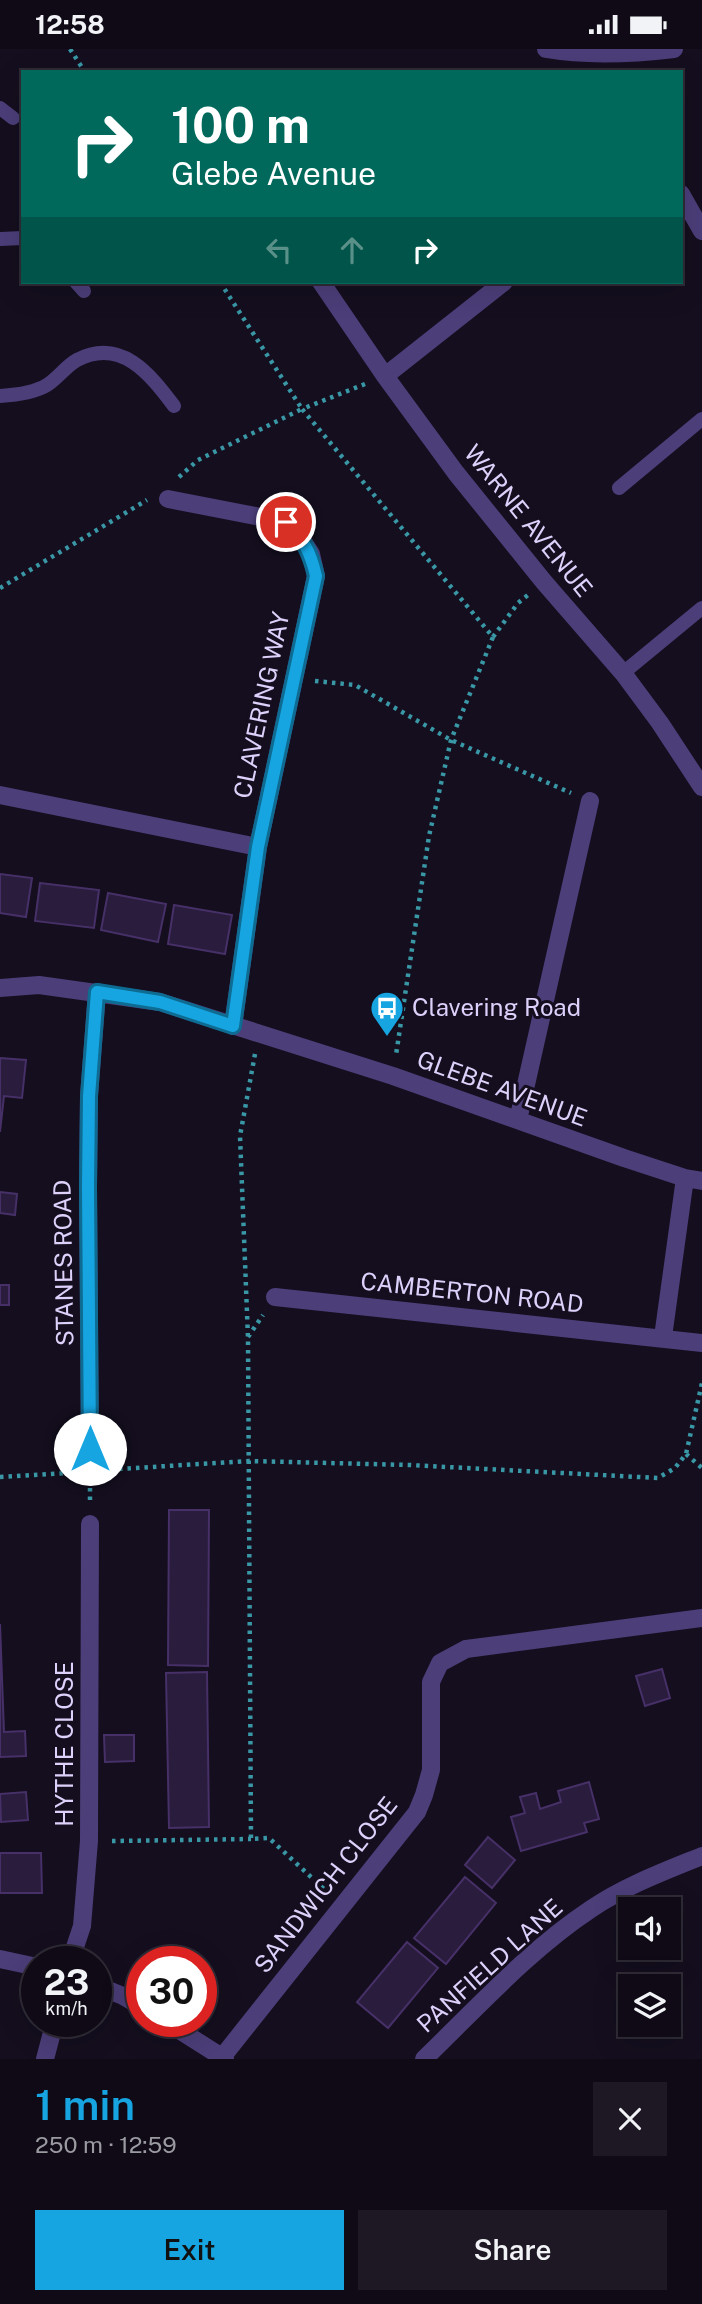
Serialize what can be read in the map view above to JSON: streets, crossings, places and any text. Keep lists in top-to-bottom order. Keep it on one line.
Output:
{"streets":{"street":["WARNE AVENUE","CLAVERING WAY","GLEBE AVENUE","STANES ROAD","CAMBERTON ROAD","HYTHE CLOSE","SANDWICH CLOSE","PANFIELD LANE"]},"crossings":[["CLAVERING WAY","GLEBE AVENUE"],["GLEBE AVENUE","STANES ROAD"]],"places":{"bus stop":["Clavering Road"]},"page":{"status":"12:58","turn":["100 m","Glebe Avenue"],"speed":"23 km/h","limit":"30","heading":["1 min","250 m · 12:59"],"buttons":["Exit","Share"]}}
